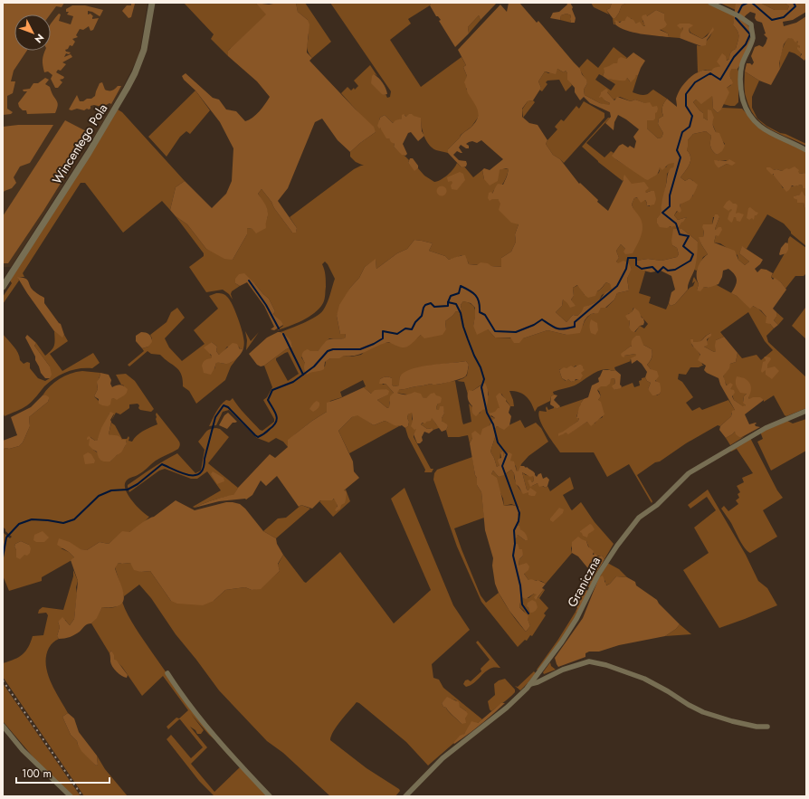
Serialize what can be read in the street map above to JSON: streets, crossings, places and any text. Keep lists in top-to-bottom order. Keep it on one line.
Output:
{"streets":{"street":["Wincentego Pola","Graniczna"]},"scale_bar":"100 m","north":"bottom right"}
